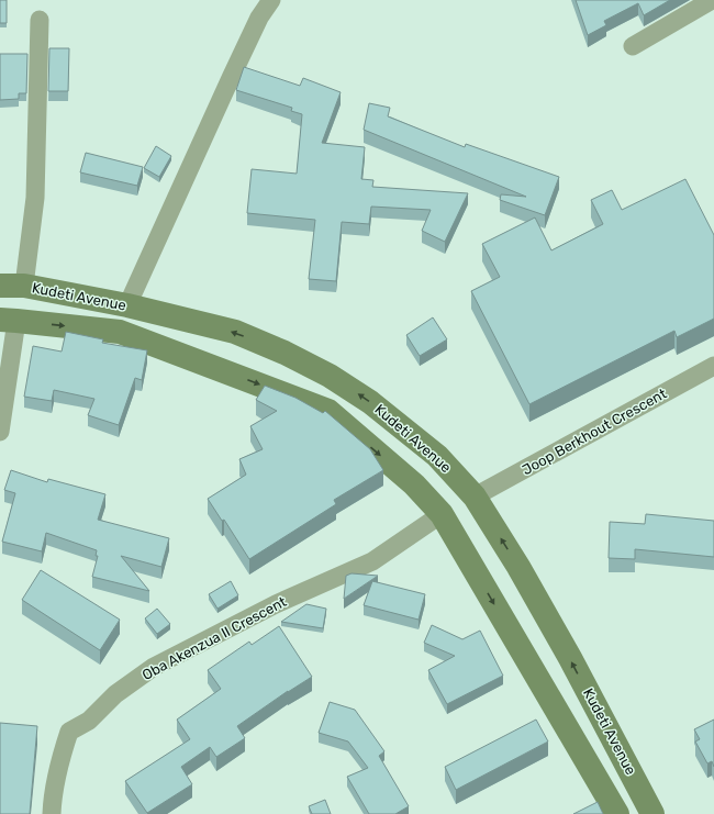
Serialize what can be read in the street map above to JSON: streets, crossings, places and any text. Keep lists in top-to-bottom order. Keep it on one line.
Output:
{"streets":{"main road":["Kudeti Avenue"],"street":["Joop Berkhout Crescent","Oba Akenzua II Crescent"]},"crossings":[["Kudeti Avenue","Joop Berkhout Crescent"],["Kudeti Avenue","Oba Akenzua II Crescent"]]}
